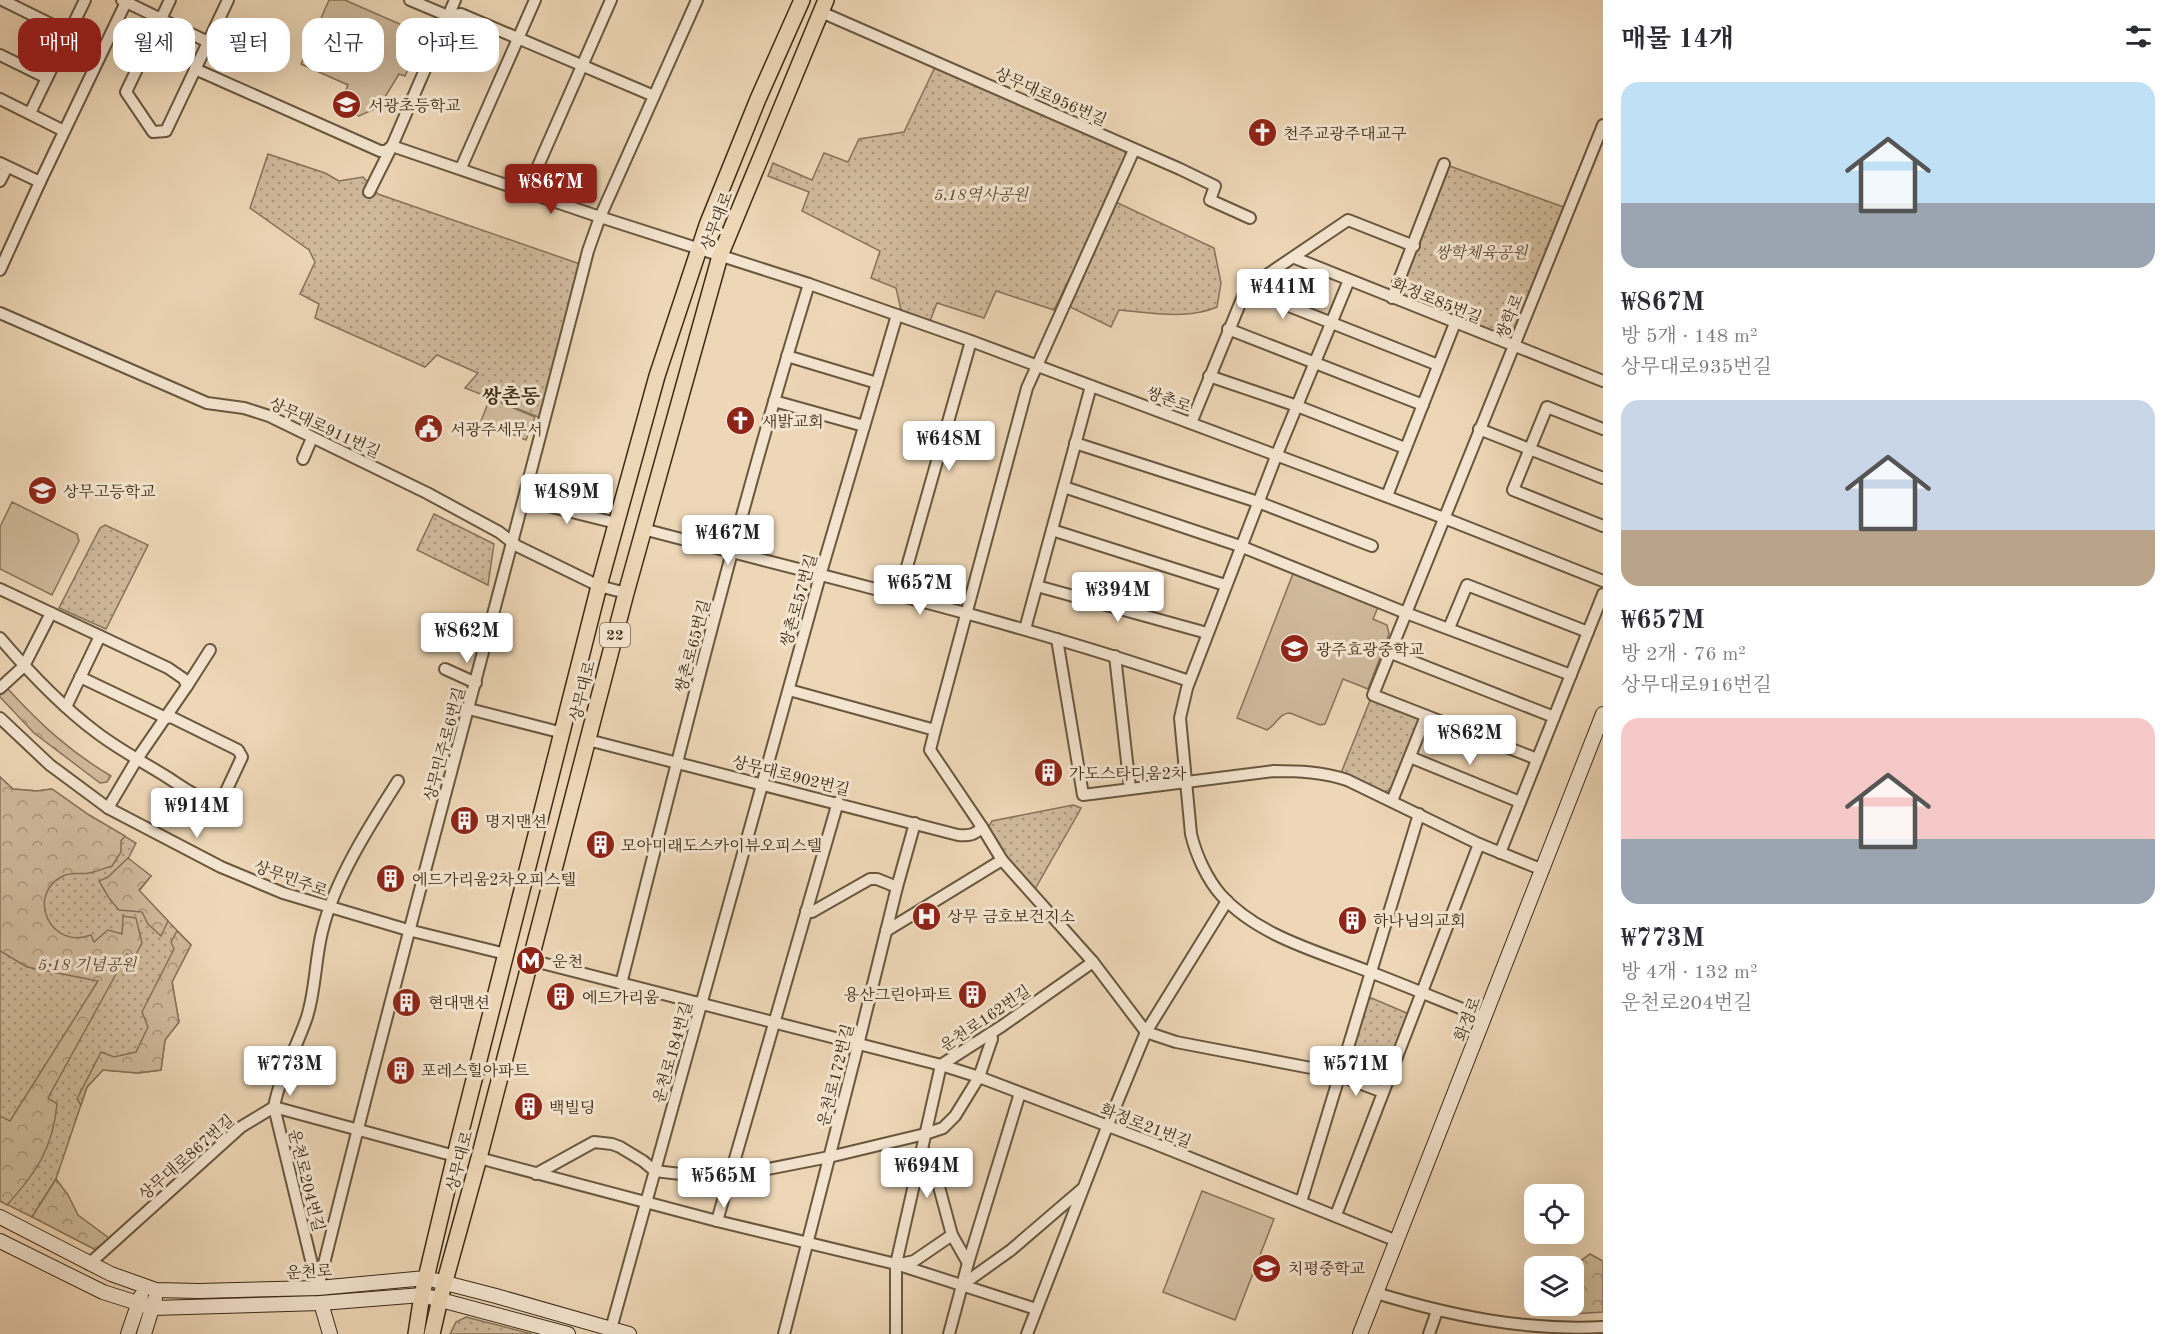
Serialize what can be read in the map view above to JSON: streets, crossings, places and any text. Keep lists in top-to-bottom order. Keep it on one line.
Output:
{"streets":{"main road":["상무대로","22"],"street":["상무대로956번길","화정로85번길","쌍학로","쌍촌로","상무대로911번길","쌍촌로57번길","쌍촌로65번길","상무민주로6번길","상무대로902번길","상무민주로","운천로162번길","화정로","운천로184번길","운천로172번길","화정로21번길","상무대로867번길","운천로204번길","운천로"]},"crossings":[["상무대로956번길","상무대로"],["상무대로","쌍촌로"],["상무대로","상무대로911번길"],["상무대로","상무대로902번길"],["상무대로","상무민주로"],["상무대로","화정로21번길"],["상무대로","운천로"],["화정로85번길","쌍학로"],["쌍학로","쌍촌로"],["쌍촌로","쌍촌로57번길"],["쌍촌로","쌍촌로65번길"],["쌍촌로","상무민주로6번길"],["상무대로911번길","상무민주로6번길"],["쌍촌로57번길","상무대로902번길"],["쌍촌로57번길","운천로184번길"],["쌍촌로65번길","상무대로902번길"],["쌍촌로65번길","화정로21번길"],["상무민주로6번길","상무민주로"],["상무민주로6번길","운천로204번길"],["상무민주로6번길","운천로"],["상무대로902번길","운천로184번길"],["상무대로902번길","운천로172번길"],["운천로162번길","화정로21번길"],["화정로","화정로21번길"],["운천로184번길","화정로21번길"],["운천로184번길","운천로"],["운천로172번길","화정로21번길"],["상무대로867번길","운천로204번길"],["상무대로867번길","운천로"],["운천로204번길","운천로"]],"districts":["쌍촌동"],"parks":["5.18역사공원","쌍학체육공원","5·18 기념공원"],"places":{"school or university":["서광초등학교","상무고등학교","광주효광중학교","치평중학교"],"church":["천주교광주대교구","새밝교회"],"public building":["서광주세무서"],"building":["가도스타디움2차","명지맨션","모아미래도스카이뷰오피스텔","에드가리움2차오피스텔","하나님의교회","용산그린아파트","에드가리움","현대맨션","포레스힐아파트","백빌딩"],"hospital":["상무 금호보건지소"],"metro station":["운천"]},"page":{"heading":"매물 14개","chip":["매매","월세","필터","신규","아파트"],"list":[{"name":"₩867M","note":"방 5개 · 148 m² · 상무대로935번길"},{"name":"₩657M","note":"방 2개 · 76 m² · 상무대로916번길"},{"name":"₩773M","note":"방 4개 · 132 m² · 운천로204번길"}],"price":["₩867M","₩441M","₩648M","₩489M","₩467M","₩657M","₩394M","₩862M","₩862M","₩914M","₩773M","₩571M","₩694M","₩565M"]}}
